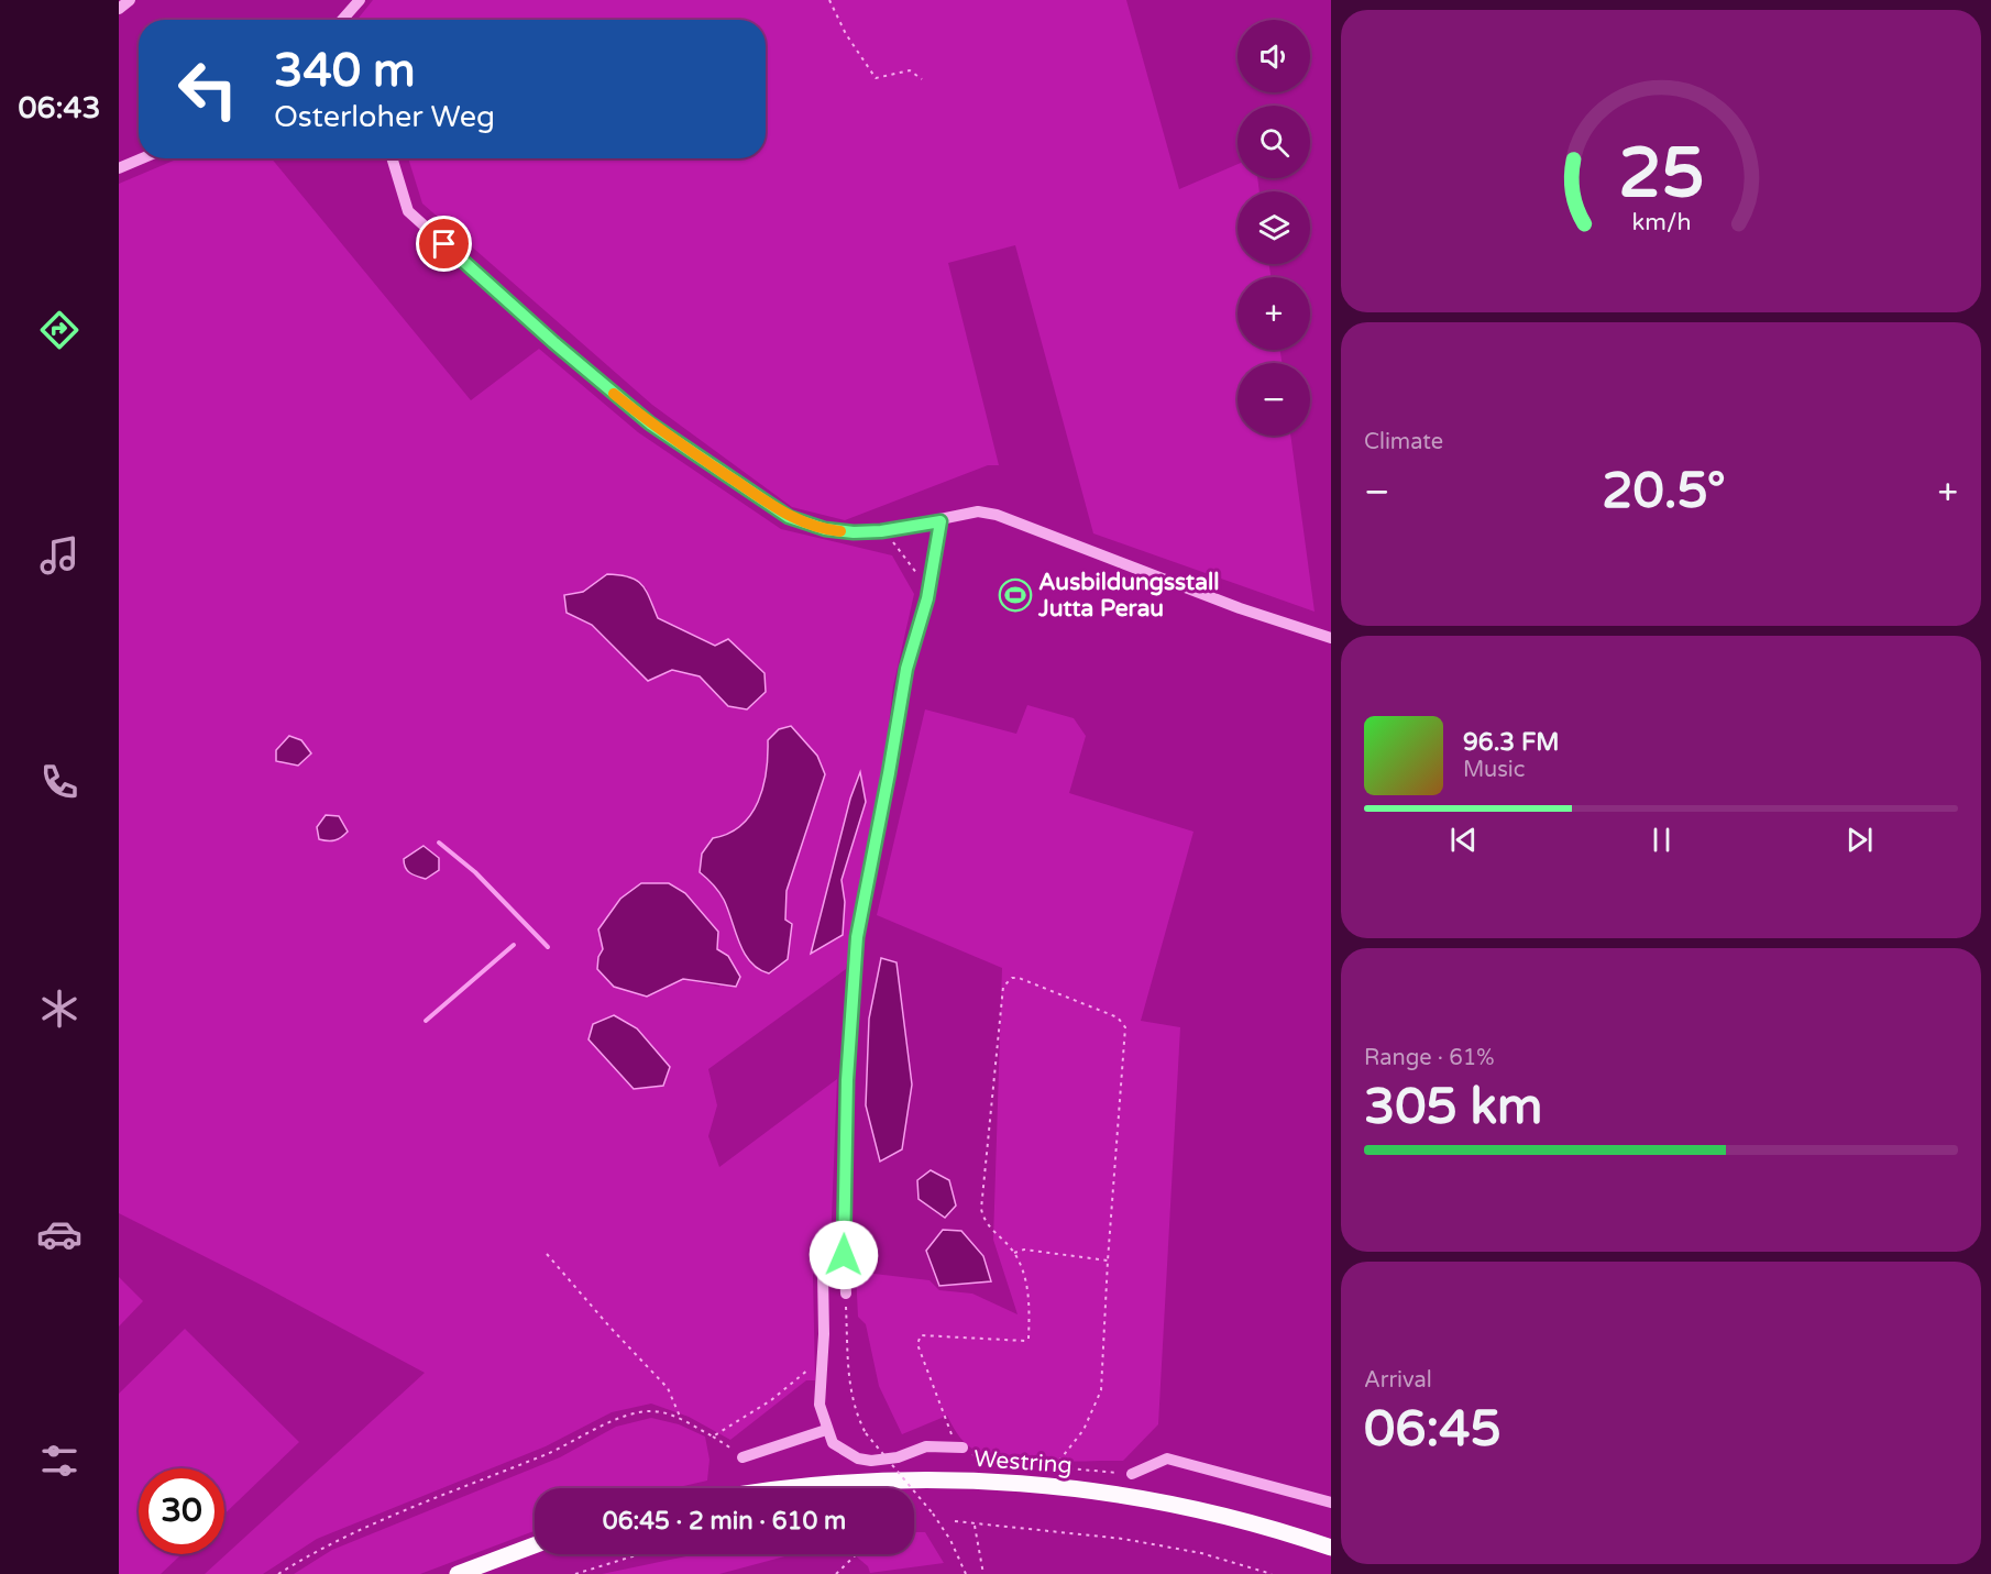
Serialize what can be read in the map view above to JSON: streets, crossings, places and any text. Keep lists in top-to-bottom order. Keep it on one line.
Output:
{"streets":{"main road":["Westring"]},"places":{"sports":["Ausbildungsstall Jutta Perau"]},"page":{"tabs":"06:43","map_buttons":["+","−"],"turn":["340 m","Osterloher Weg"],"tile":["Climate",["Range · 61%","305 km"],["Arrival","06:45"]],"heat":["−","20.5°","+"],"song":["96.3 FM","Music"],"limit":"30","trip":"06:45 · 2 min · 610 m","gauge":["25","km/h"]}}
